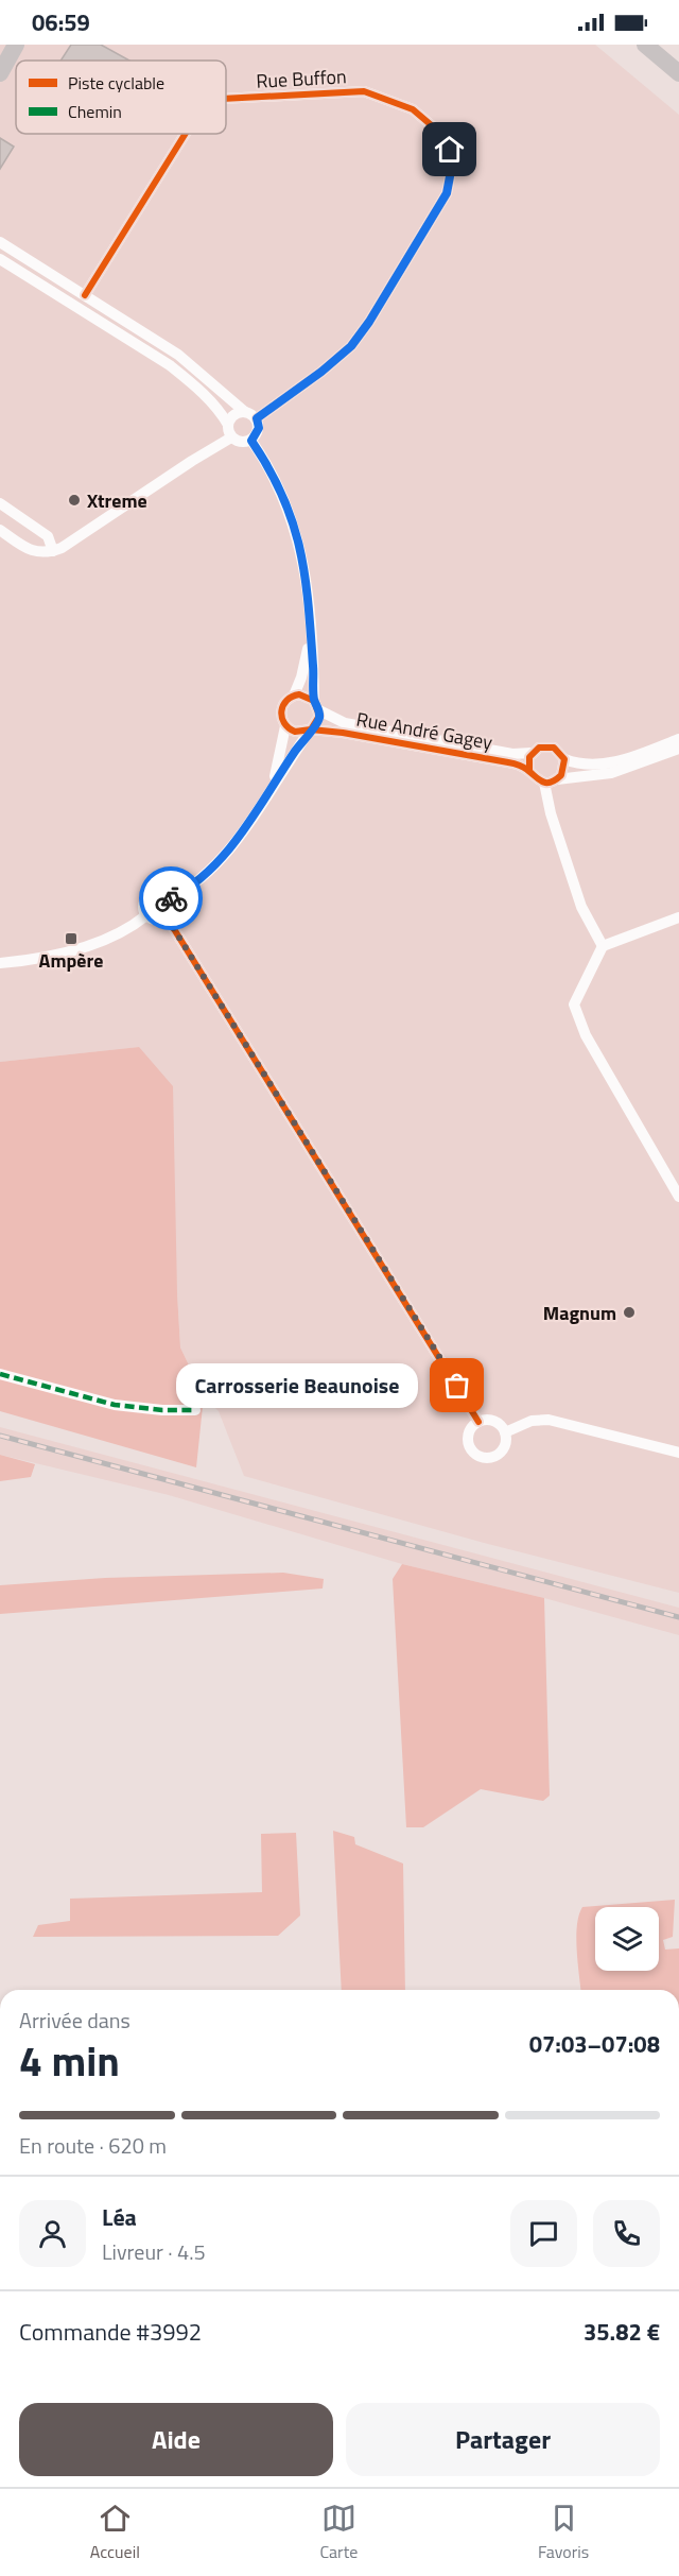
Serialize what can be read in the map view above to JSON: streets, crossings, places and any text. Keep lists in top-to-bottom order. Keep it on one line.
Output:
{"streets":{"street":["Rue Buffon","Rue André Gagey"]},"places":{"other":["Xtreme","Magnum","Carrosserie Beaunoise"],"transit":["Ampère"]},"legend":["Piste cyclable","Chemin"],"page":{"status":"06:59","bubble":"Carrosserie Beaunoise","heading":["4 min","Arrivée dans","07:03–07:08"],"panel":["Léa","Livreur · 4.5","Commande #3992","35.82 €"],"bar":"En route · 620 m","buttons":["Aide","Partager"],"tabs":["Accueil","Carte","Favoris"]}}
